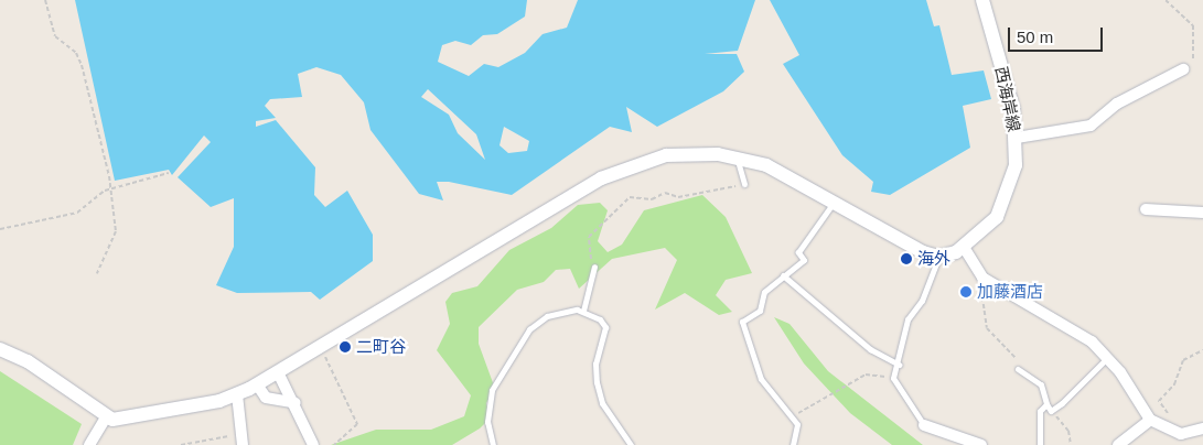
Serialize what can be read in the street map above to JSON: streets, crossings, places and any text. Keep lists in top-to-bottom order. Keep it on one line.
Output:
{"streets":{"street":["西海岸線"]},"places":["海外","加藤酒店","二町谷"],"scale_bar":"50 m"}
